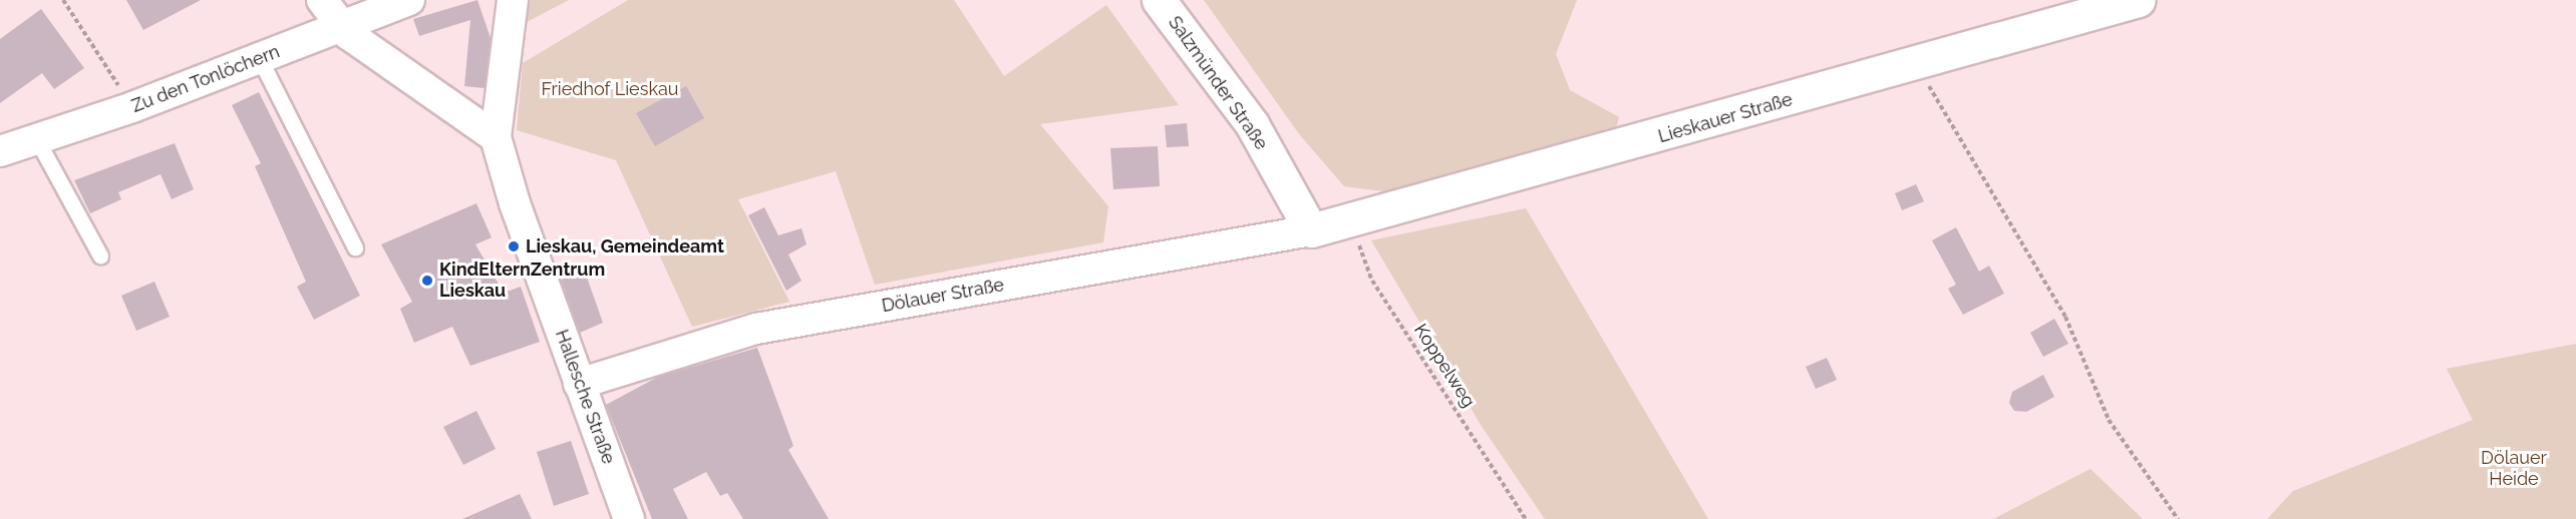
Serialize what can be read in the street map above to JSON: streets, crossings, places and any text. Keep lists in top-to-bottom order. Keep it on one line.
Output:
{"streets":{"street":["Zu den Tonlöchern","Salzmünder Straße","Lieskauer Straße","Dölauer Straße","Hallesche Straße"],"path":["Koppelweg"]},"crossings":[["Salzmünder Straße","Lieskauer Straße"],["Salzmünder Straße","Dölauer Straße"],["Lieskauer Straße","Dölauer Straße"],["Lieskauer Straße","Koppelweg"],["Dölauer Straße","Hallesche Straße"]],"parks":["Friedhof Lieskau","Dölauer Heide"],"places":["Lieskau, Gemeindeamt","KindElternZentrum Lieskau"]}
